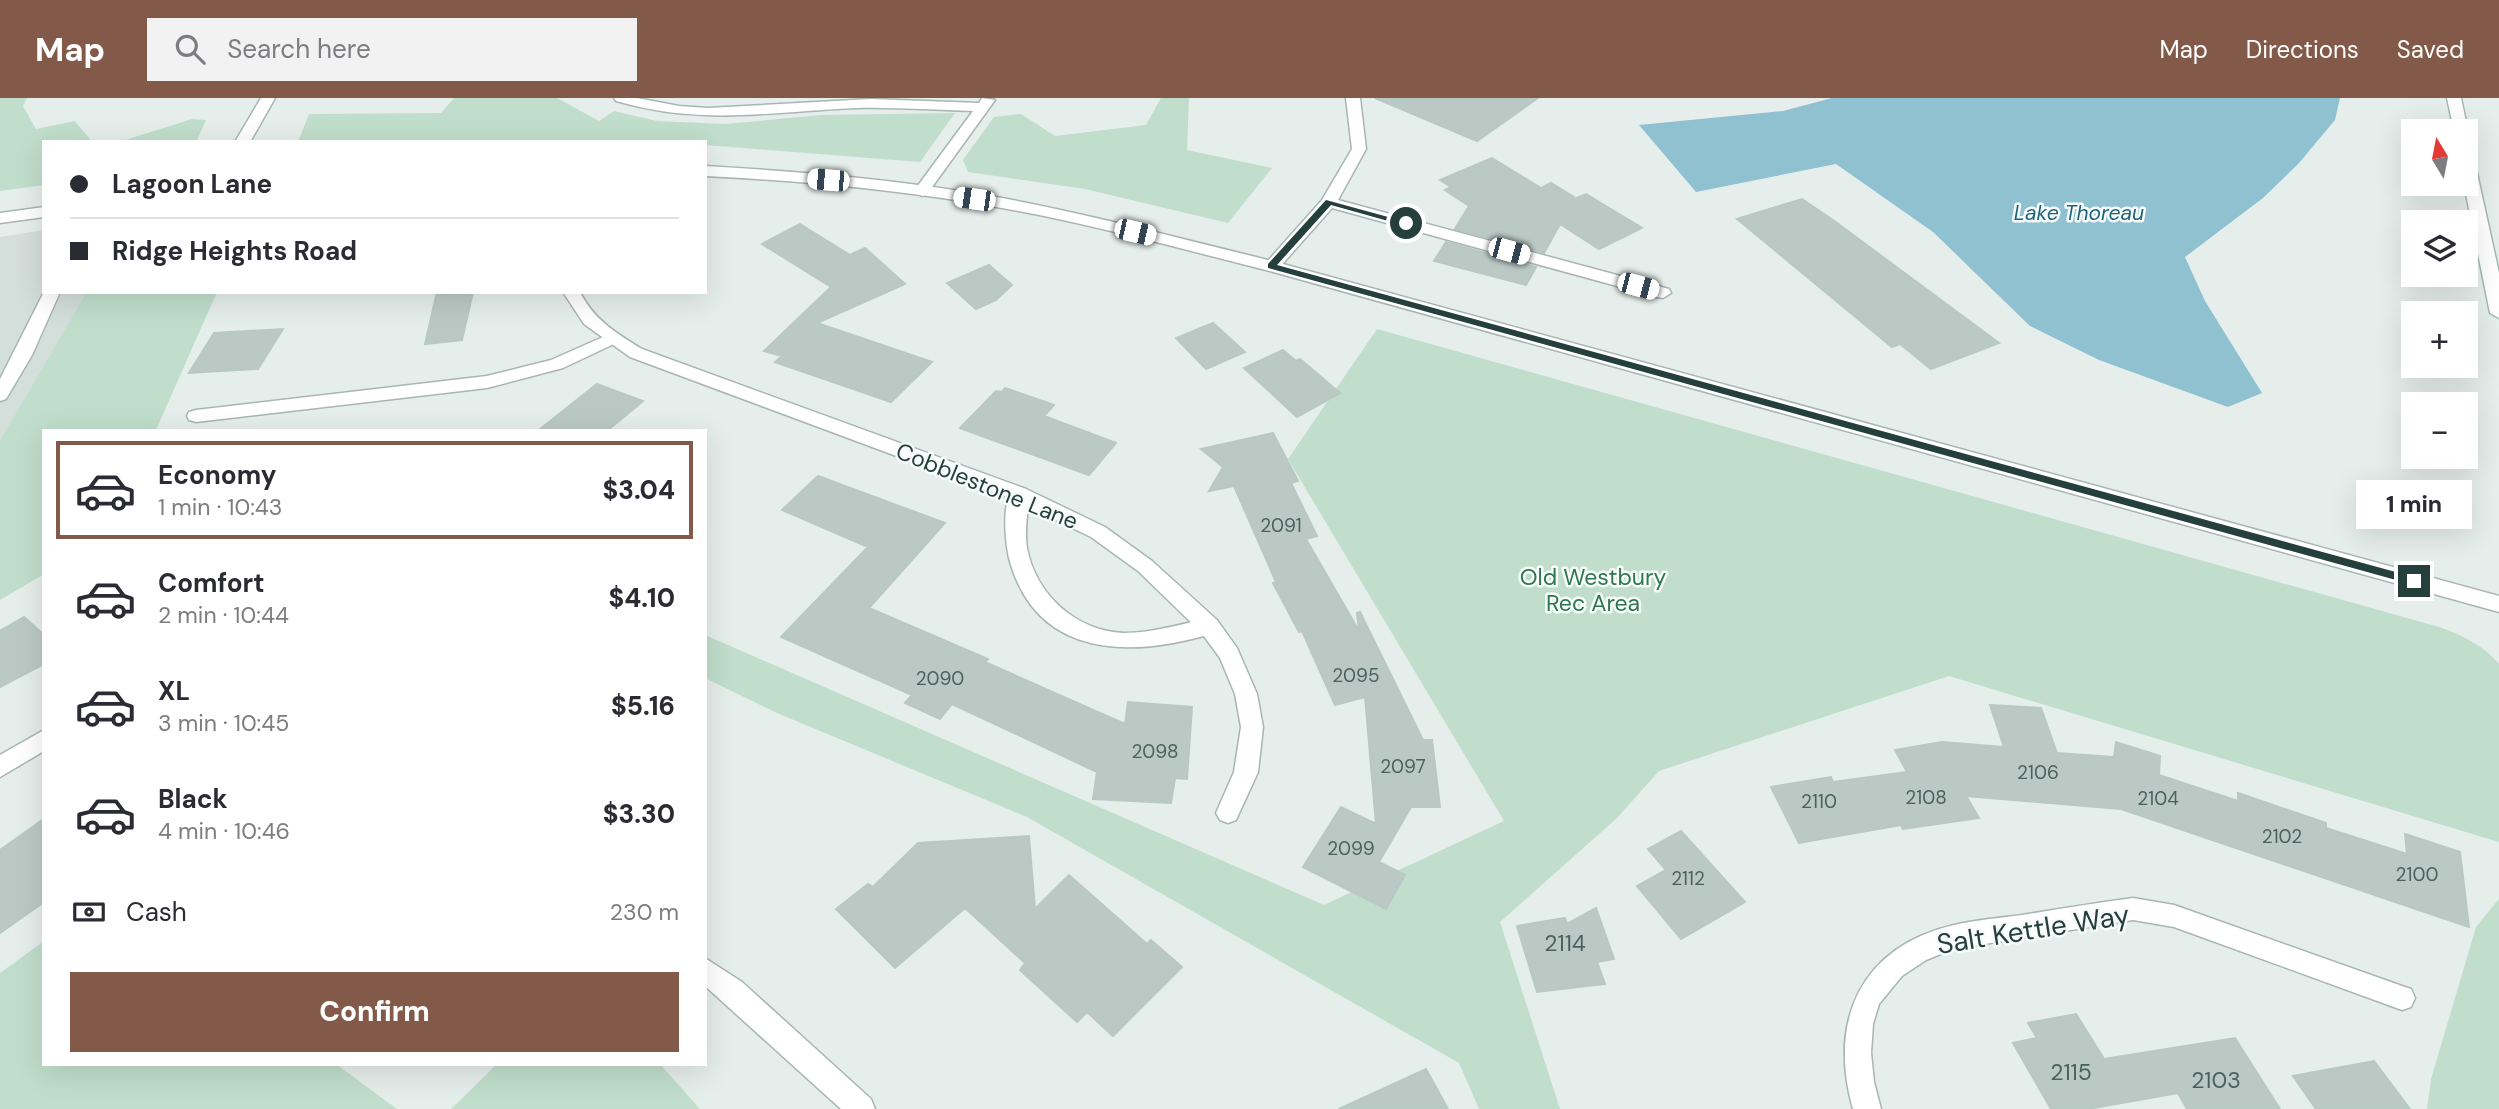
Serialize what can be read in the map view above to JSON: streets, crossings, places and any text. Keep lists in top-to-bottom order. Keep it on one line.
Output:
{"streets":{"street":["Cobblestone Lane","Salt Kettle Way"]},"water":["Lake Thoreau"],"parks":["Old Westbury Rec Area"],"house_numbers":["2091","2095","2090","2098","2097","2106","2108","2104","2110","2102","2099","2100","2112","2114","2115","2103"],"north":"top","page":{"header":"Map","search":"Search here","nav":["Map","Directions","Saved"],"map_buttons":["+","−"],"banner":["Lagoon Lane","Ridge Heights Road"],"list":[{"name":"Economy","note":"1 min · 10:43","value":"$3.04"},{"name":"Comfort","note":"2 min · 10:44","value":"$4.10"},{"name":"XL","note":"3 min · 10:45","value":"$5.16"},{"name":"Black","note":"4 min · 10:46","value":"$3.30"}],"bubble":"1 min","pay":["Cash","230 m"],"buttons":"Confirm"}}
